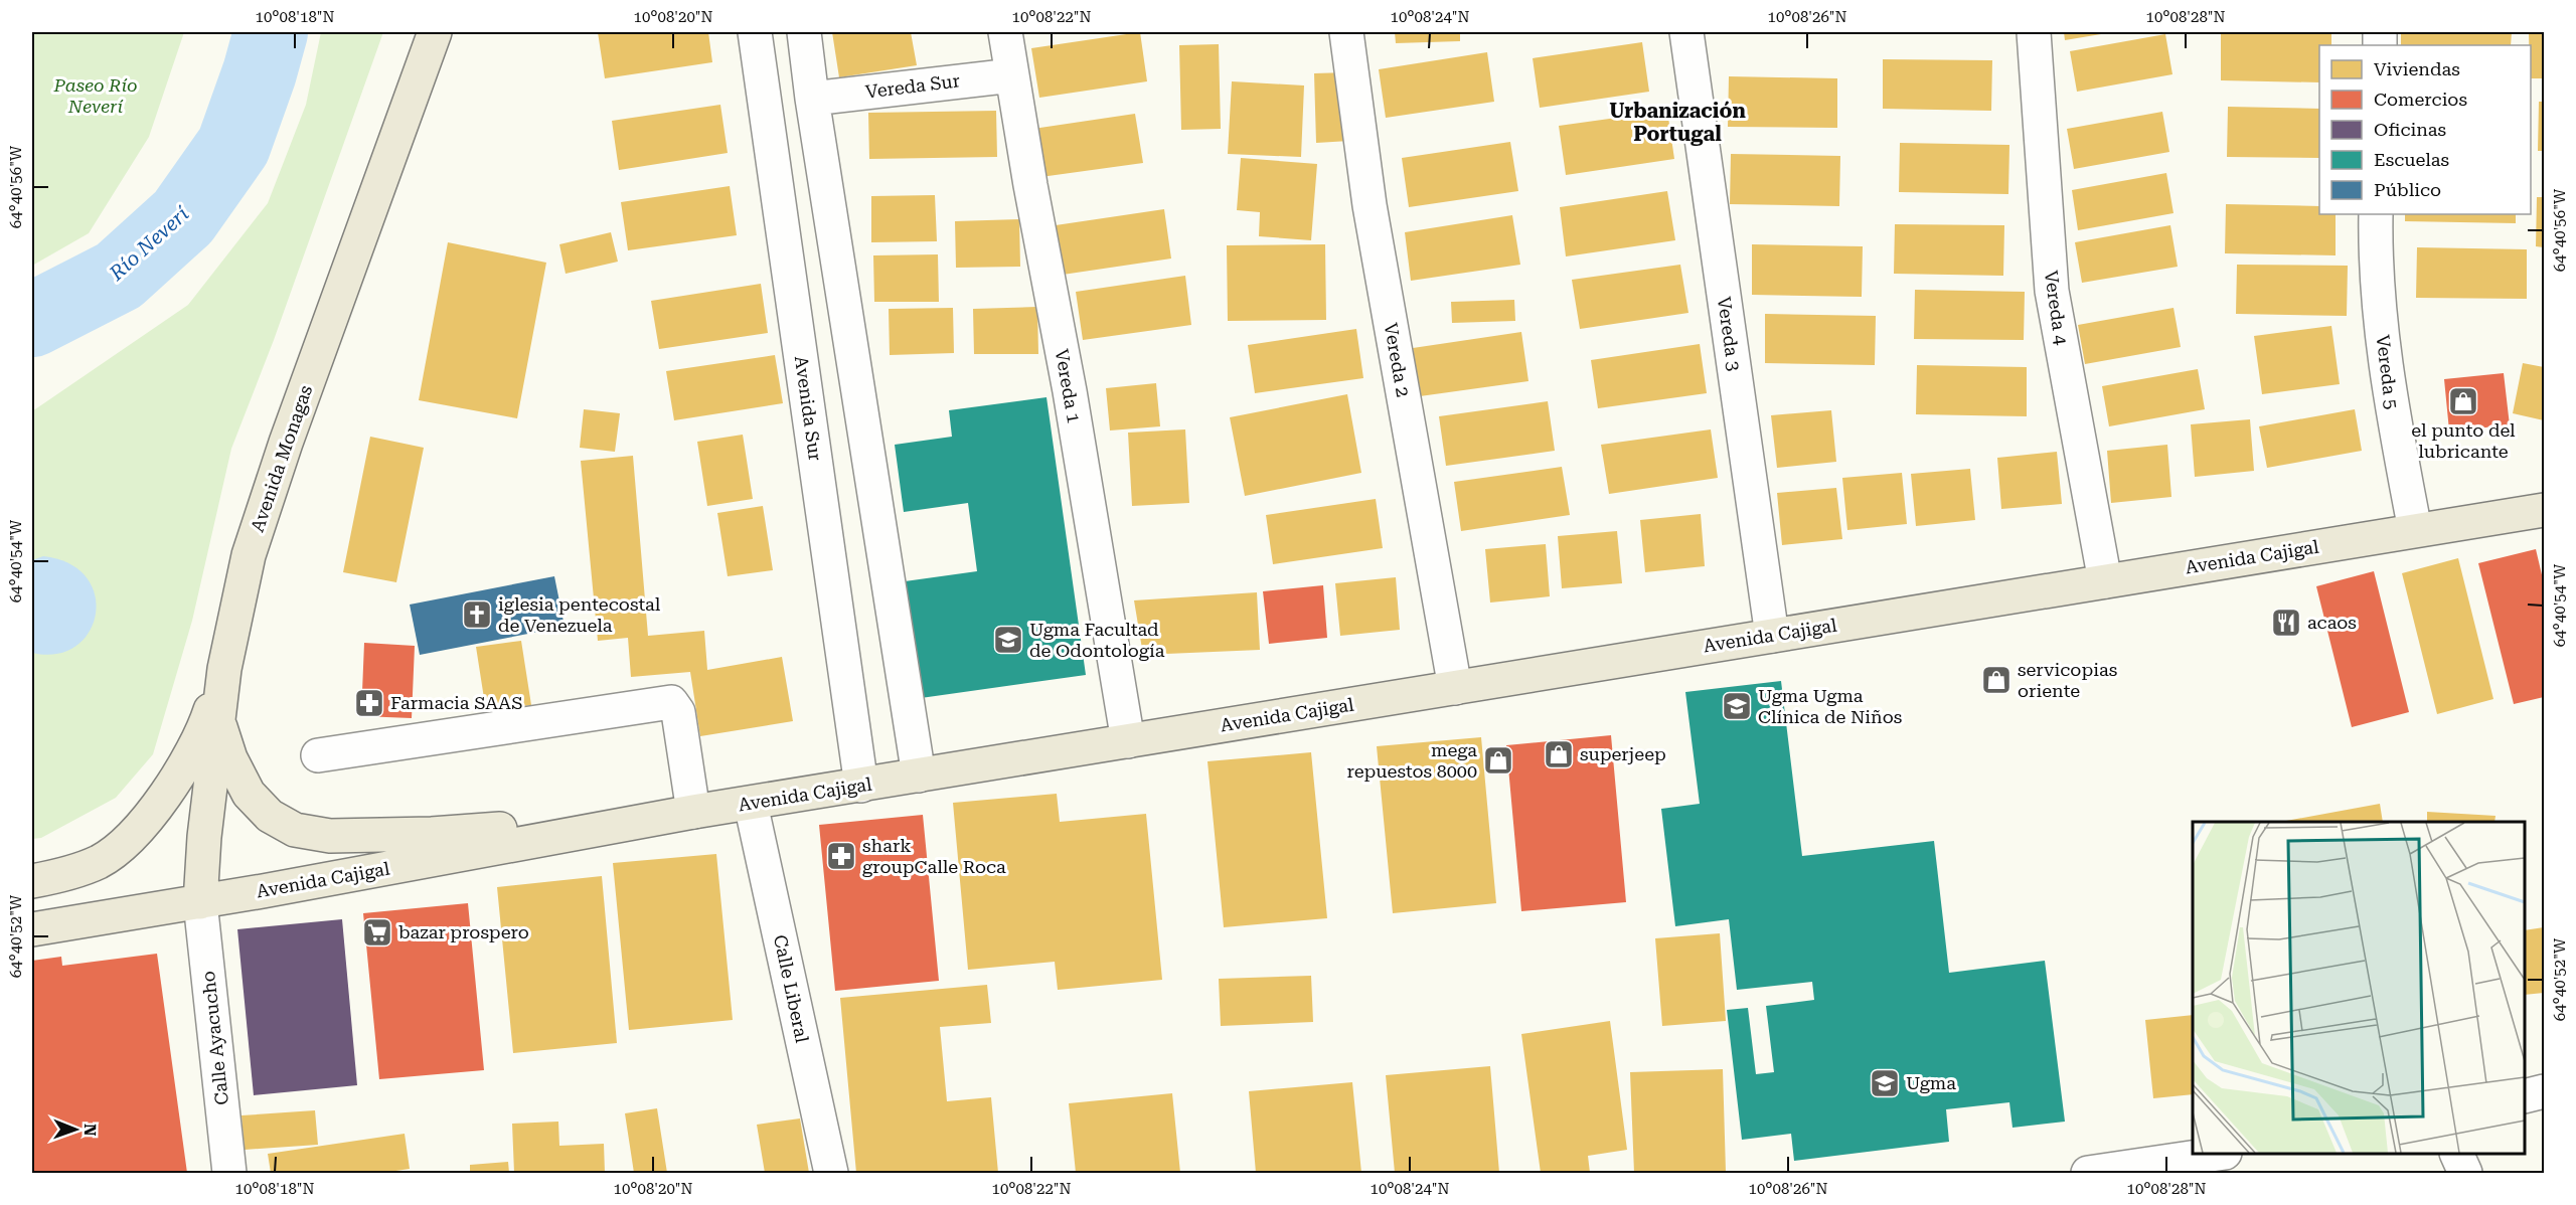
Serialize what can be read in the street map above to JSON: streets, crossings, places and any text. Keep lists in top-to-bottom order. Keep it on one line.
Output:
{"streets":{"main road":["Avenida Monagas","Avenida Cajigal"],"street":["Vereda Sur","Vereda 4","Vereda 3","Vereda 2","Vereda 5","Vereda 1","Avenida Sur","Calle Liberal","Calle Ayacucho"]},"crossings":[["Vereda Sur","Vereda 1"],["Vereda 4","Avenida Cajigal"],["Vereda 3","Avenida Cajigal"],["Vereda 2","Avenida Cajigal"],["Vereda 5","Avenida Cajigal"],["Vereda 1","Avenida Cajigal"],["Avenida Sur","Avenida Cajigal"],["Avenida Monagas","Avenida Cajigal"],["Avenida Monagas","Calle Ayacucho"],["Avenida Cajigal","Calle Liberal"],["Avenida Cajigal","Calle Ayacucho"]],"districts":["Urbanización Portugal"],"water":["Río Neverí"],"parks":["Paseo Río Neverí"],"places":{"shop":["el punto del lubricante","servicopias oriente","superjeep","mega repuestos 8000"],"church":["iglesia pentecostal de Venezuela"],"restaurant":["acaos"],"school or university":["Ugma Facultad de Odontología","Ugma Ugma Clínica de Niños","Ugma"],"pharmacy":["Farmacia SAAS","shark groupCalle Roca"],"supermarket":["bazar prospero"]},"legend":["Viviendas","Comercios","Oficinas","Escuelas","Público"],"north":"right","coordinates":["10°08'18\"N","10°08'20\"N","10°08'22\"N","10°08'24\"N","10°08'26\"N","10°08'28\"N","64°40'56\"W","64°40'54\"W","64°40'52\"W"]}
